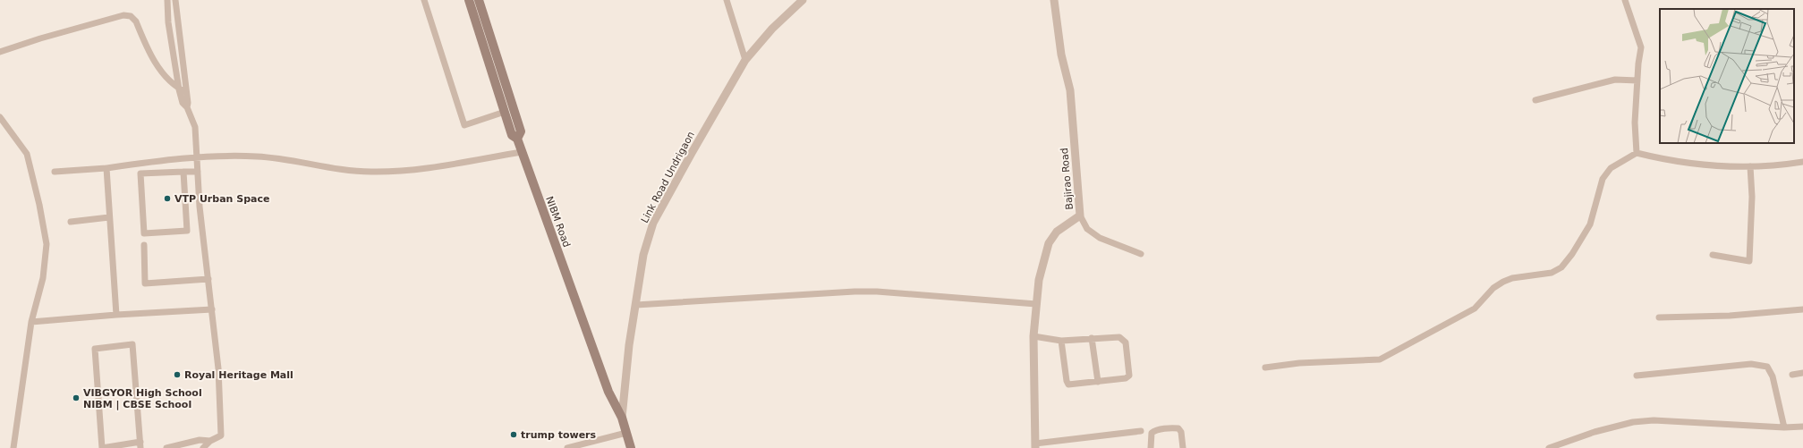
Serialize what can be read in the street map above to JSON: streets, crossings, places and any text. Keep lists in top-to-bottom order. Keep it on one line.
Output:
{"streets":{"main road":["NIBM Road"],"street":["Link Road Undrigaon","Bajirao Road"]},"crossings":[["Link Road Undrigaon","NIBM Road"]],"places":["VTP Urban Space","Royal Heritage Mall","VIBGYOR High School NIBM | CBSE School","trump towers"]}
